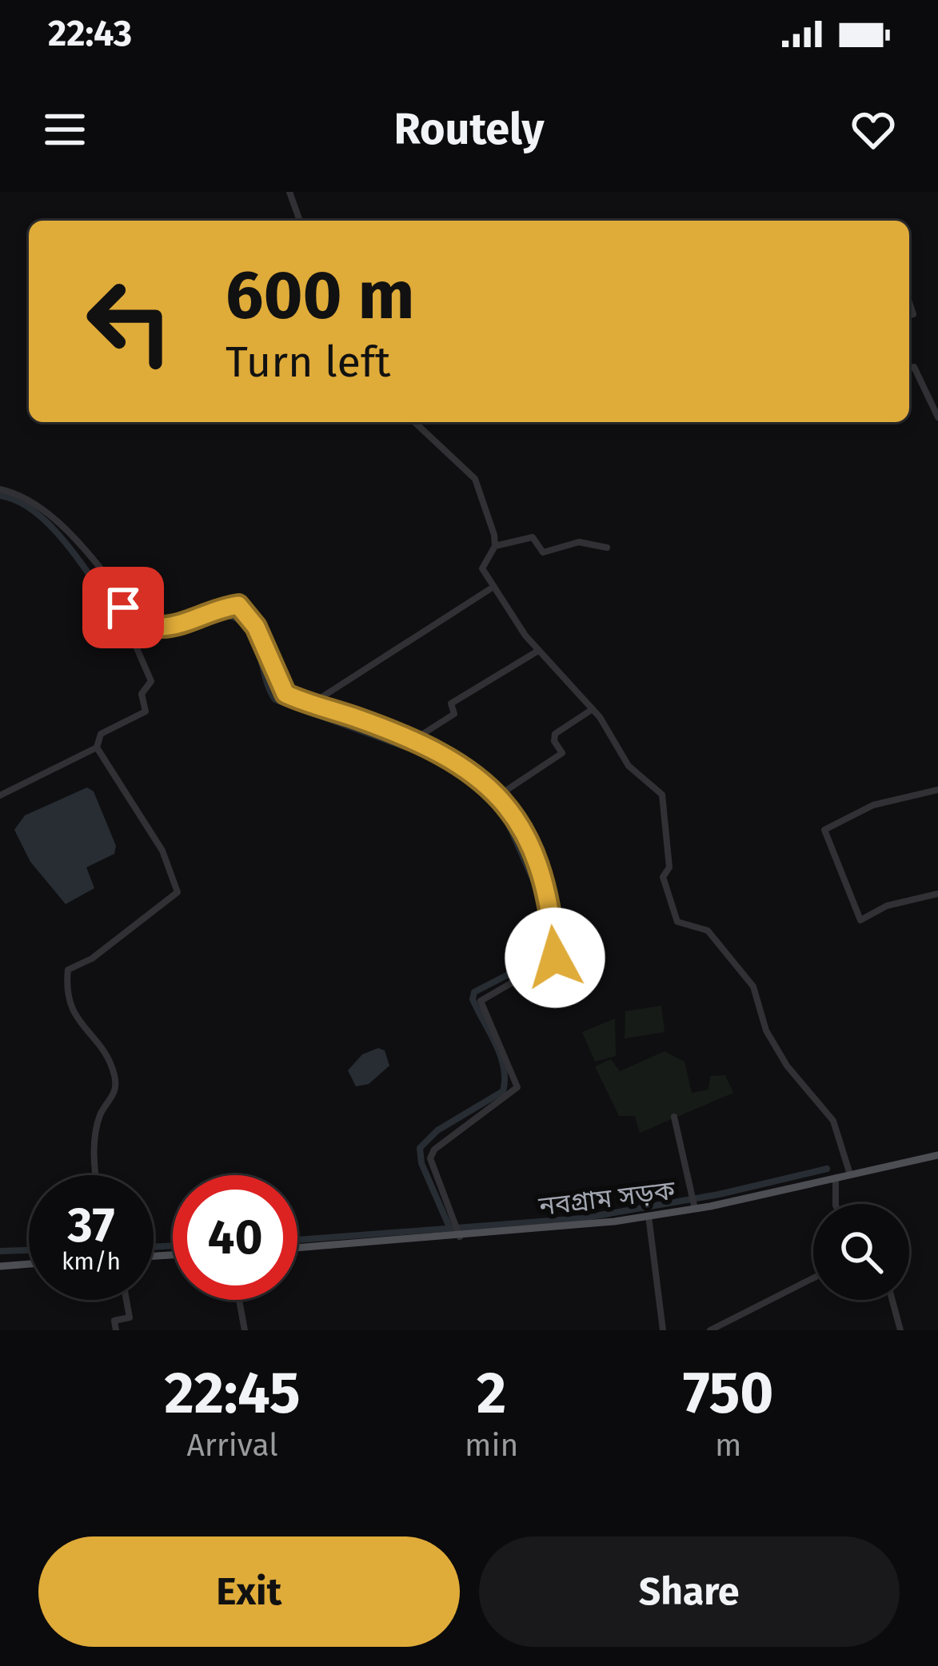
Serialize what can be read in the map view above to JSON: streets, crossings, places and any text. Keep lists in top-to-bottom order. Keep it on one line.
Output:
{"streets":{"main road":["নবগ্রাম সড়ক"]},"page":{"status":"22:43","header":"Routely","turn":["600 m","Turn left"],"speed":"37 km/h","limit":"40","eta":["22:45","Arrival","2","min","750","m"],"buttons":["Exit","Share"]}}
